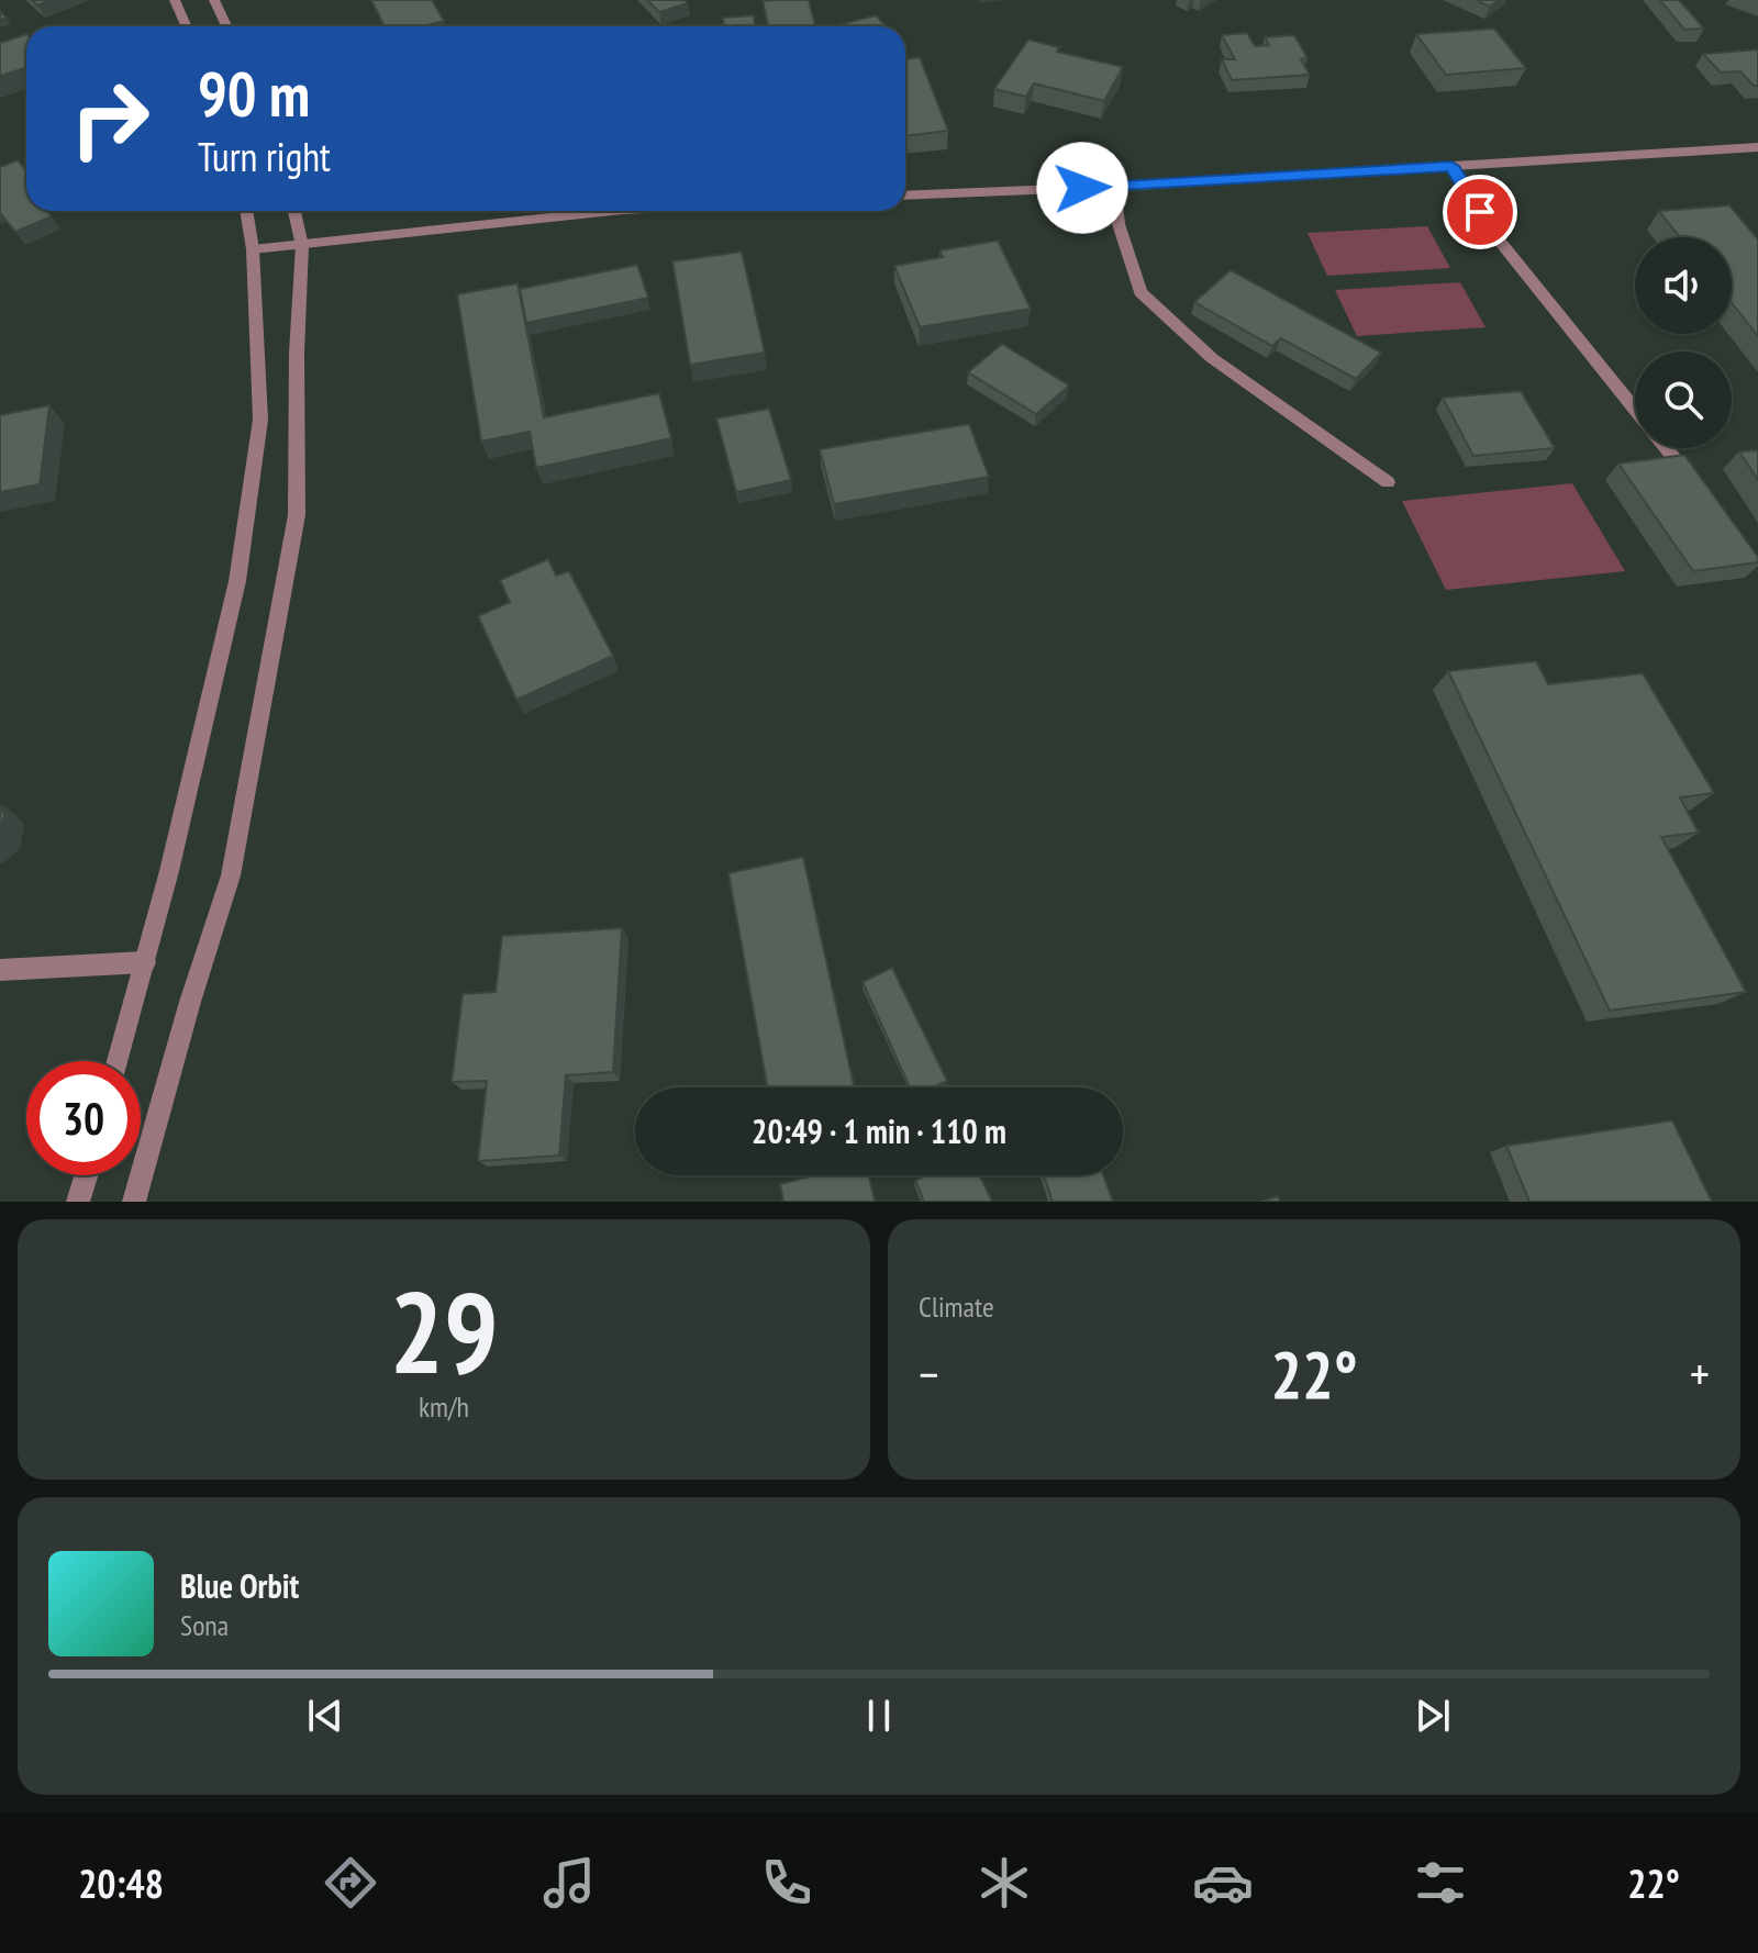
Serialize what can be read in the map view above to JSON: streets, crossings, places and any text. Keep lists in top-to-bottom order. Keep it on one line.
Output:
{"page":{"turn":["90 m","Turn right"],"limit":"30","trip":"20:49 · 1 min · 110 m","tile":[["29","km/h"],"Climate"],"heat":["−","22°","+"],"song":["Blue Orbit","Sona"],"tabs":["20:48","22°"]}}
